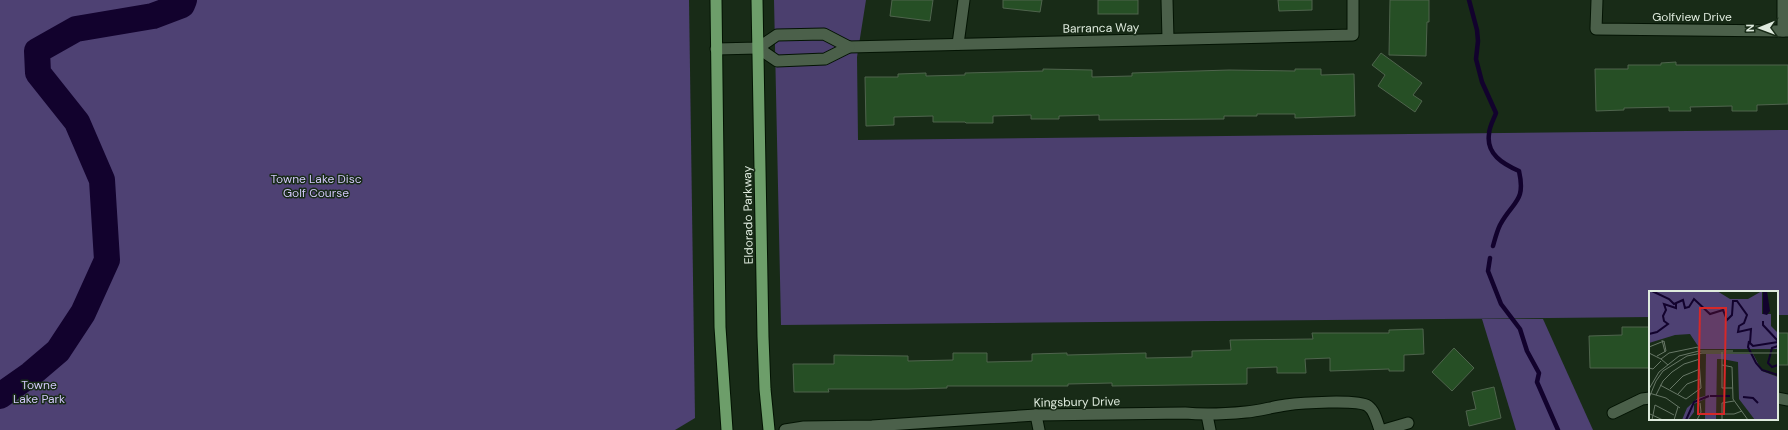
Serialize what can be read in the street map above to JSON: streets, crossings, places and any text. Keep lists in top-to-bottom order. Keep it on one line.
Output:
{"streets":{"main road":["Eldorado Parkway"],"street":["Golfview Drive","Barranca Way","Kingsbury Drive"]},"crossings":[["Barranca Way","Eldorado Parkway"]],"parks":["Towne Lake Disc Golf Course","Towne Lake Park"],"north":"left"}
